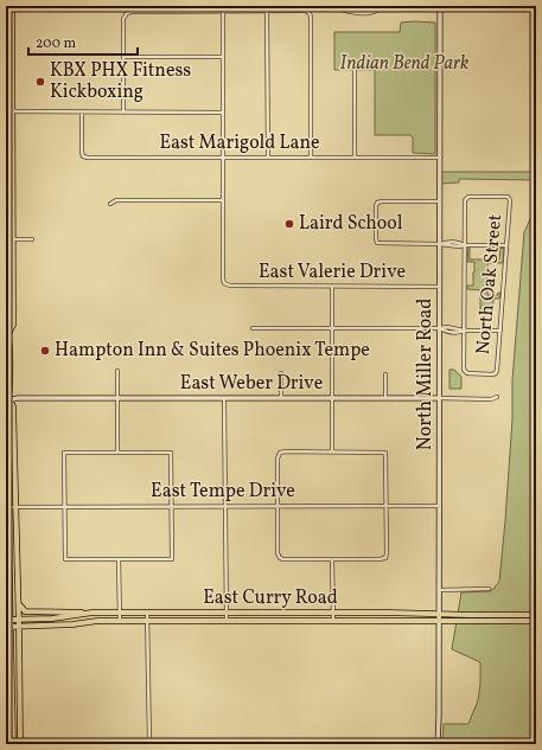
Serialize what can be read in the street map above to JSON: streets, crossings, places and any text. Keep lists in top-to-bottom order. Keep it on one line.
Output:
{"streets":{"main road":["East Curry Road"],"street":["East Marigold Lane","East Valerie Drive","North Oak Street","North Miller Road","East Weber Drive","East Tempe Drive"]},"crossings":[["East Marigold Lane","North Miller Road"],["East Valerie Drive","North Miller Road"],["North Miller Road","East Weber Drive"],["North Miller Road","East Tempe Drive"],["North Miller Road","East Curry Road"]],"parks":["Indian Bend Park"],"places":["KBX PHX Fitness Kickboxing","Laird School","Hampton Inn & Suites Phoenix Tempe"],"scale_bar":"200 m"}
